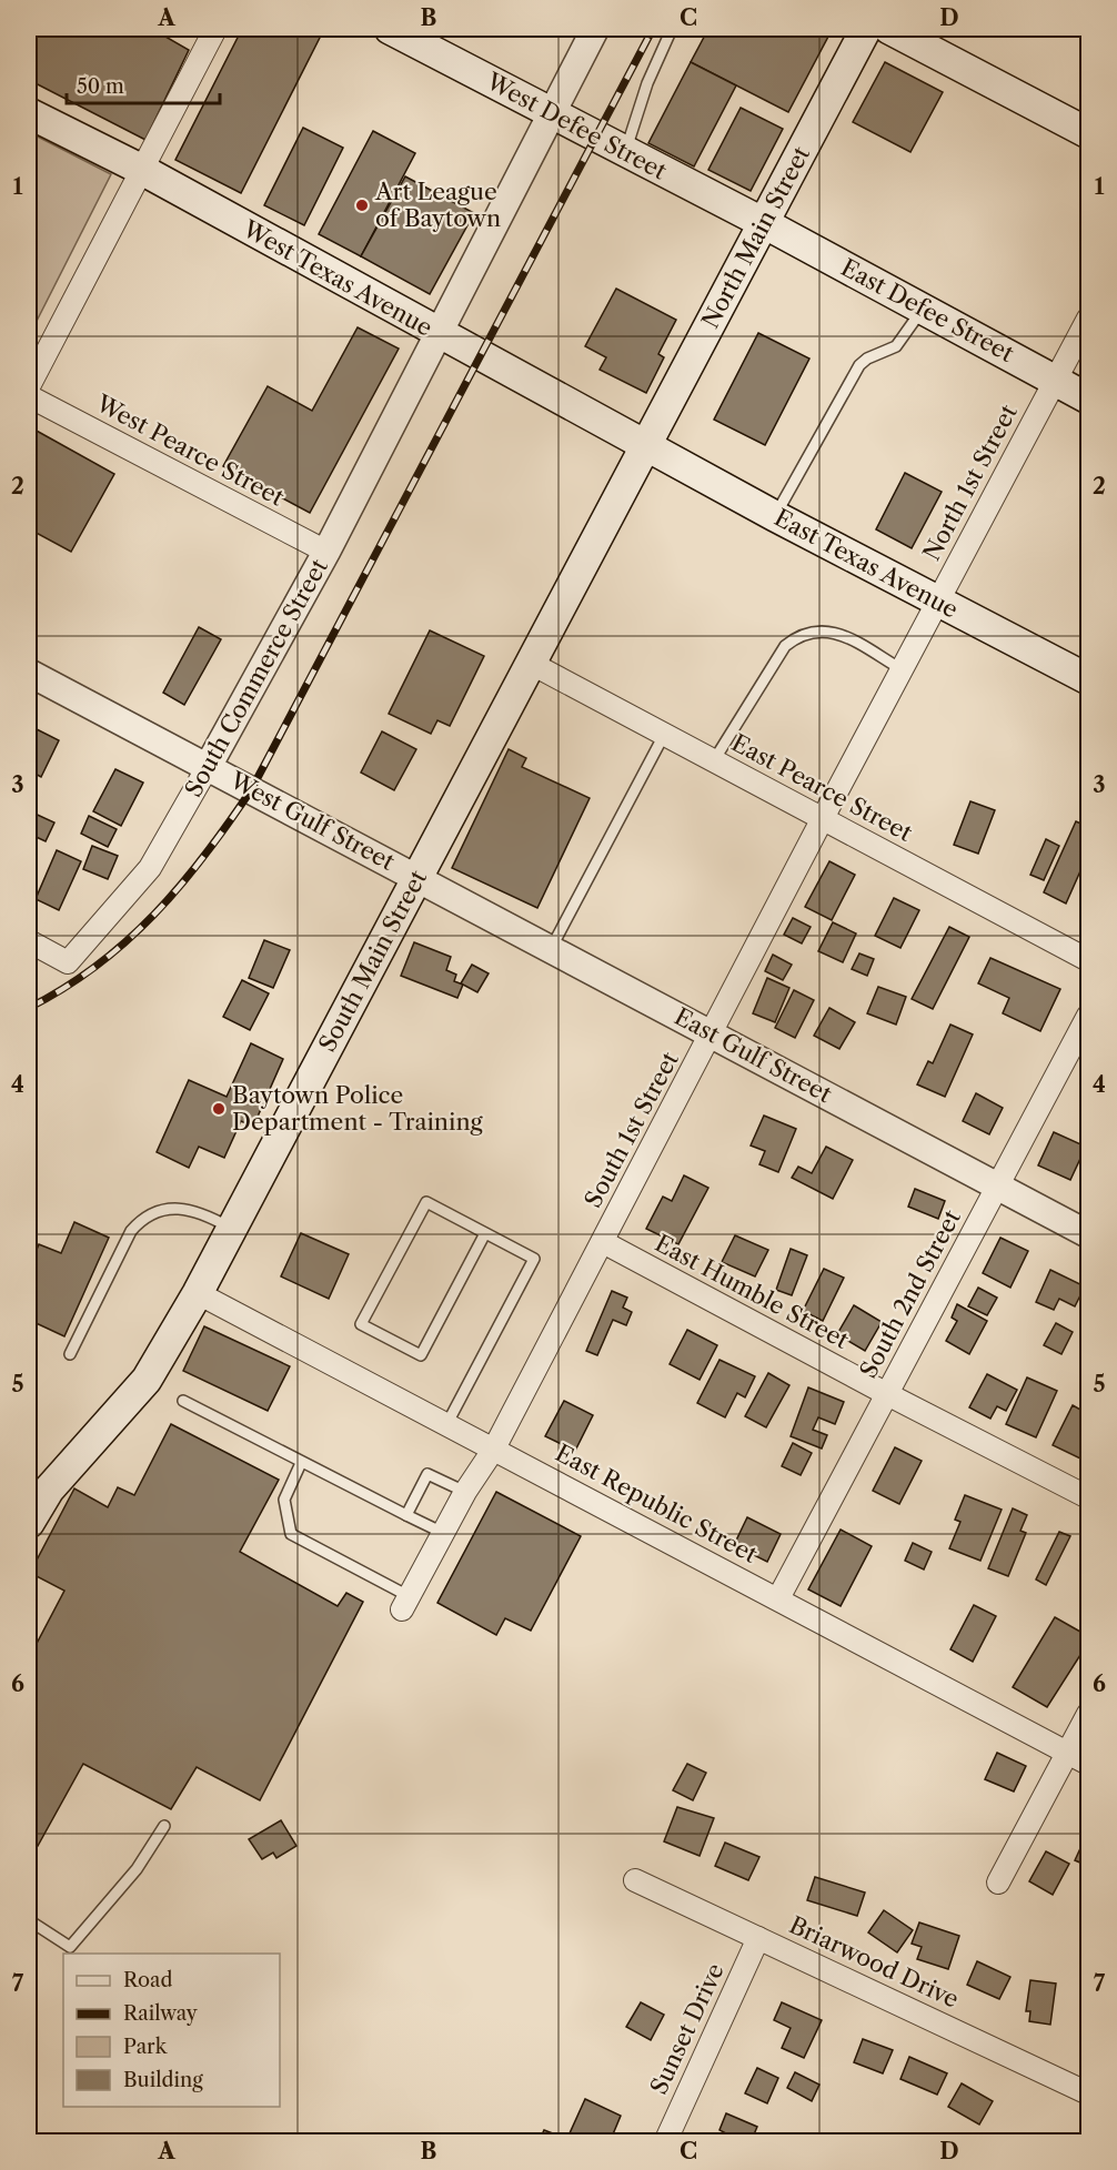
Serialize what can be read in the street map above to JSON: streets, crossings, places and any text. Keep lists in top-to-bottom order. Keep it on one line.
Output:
{"streets":{"main road":["West Defee Street","North Main Street","West Texas Avenue","East Defee Street","East Texas Avenue","South Main Street"],"street":["West Pearce Street","North 1st Street","South Commerce Street","East Pearce Street","West Gulf Street","East Gulf Street","South 1st Street","East Humble Street","South 2nd Street","East Republic Street","Briarwood Drive","Sunset Drive"]},"crossings":[["West Defee Street","North Main Street"],["West Defee Street","East Defee Street"],["West Defee Street","South Commerce Street"],["North Main Street","West Texas Avenue"],["North Main Street","East Defee Street"],["North Main Street","East Texas Avenue"],["North Main Street","South Main Street"],["West Texas Avenue","East Texas Avenue"],["West Texas Avenue","South Commerce Street"],["West Texas Avenue","South Main Street"],["East Defee Street","North 1st Street"],["West Pearce Street","South Commerce Street"],["North 1st Street","East Texas Avenue"],["North 1st Street","South 1st Street"],["East Texas Avenue","South Main Street"],["East Texas Avenue","South 1st Street"],["South Commerce Street","West Gulf Street"],["East Pearce Street","South Main Street"],["East Pearce Street","South 1st Street"],["West Gulf Street","South Main Street"],["West Gulf Street","East Gulf Street"],["South Main Street","East Gulf Street"],["South Main Street","East Republic Street"],["East Gulf Street","South 1st Street"],["East Gulf Street","South 2nd Street"],["South 1st Street","East Humble Street"],["South 1st Street","East Republic Street"],["East Humble Street","South 2nd Street"],["South 2nd Street","East Republic Street"],["Briarwood Drive","Sunset Drive"]],"places":["Art League of Baytown","Baytown Police Department - Training"],"legend":["Road","Railway","Park","Building"],"scale_bar":"50 m","grid":{"columns":["A","B","C","D"],"rows":["1","2","3","4","5","6","7"]}}
